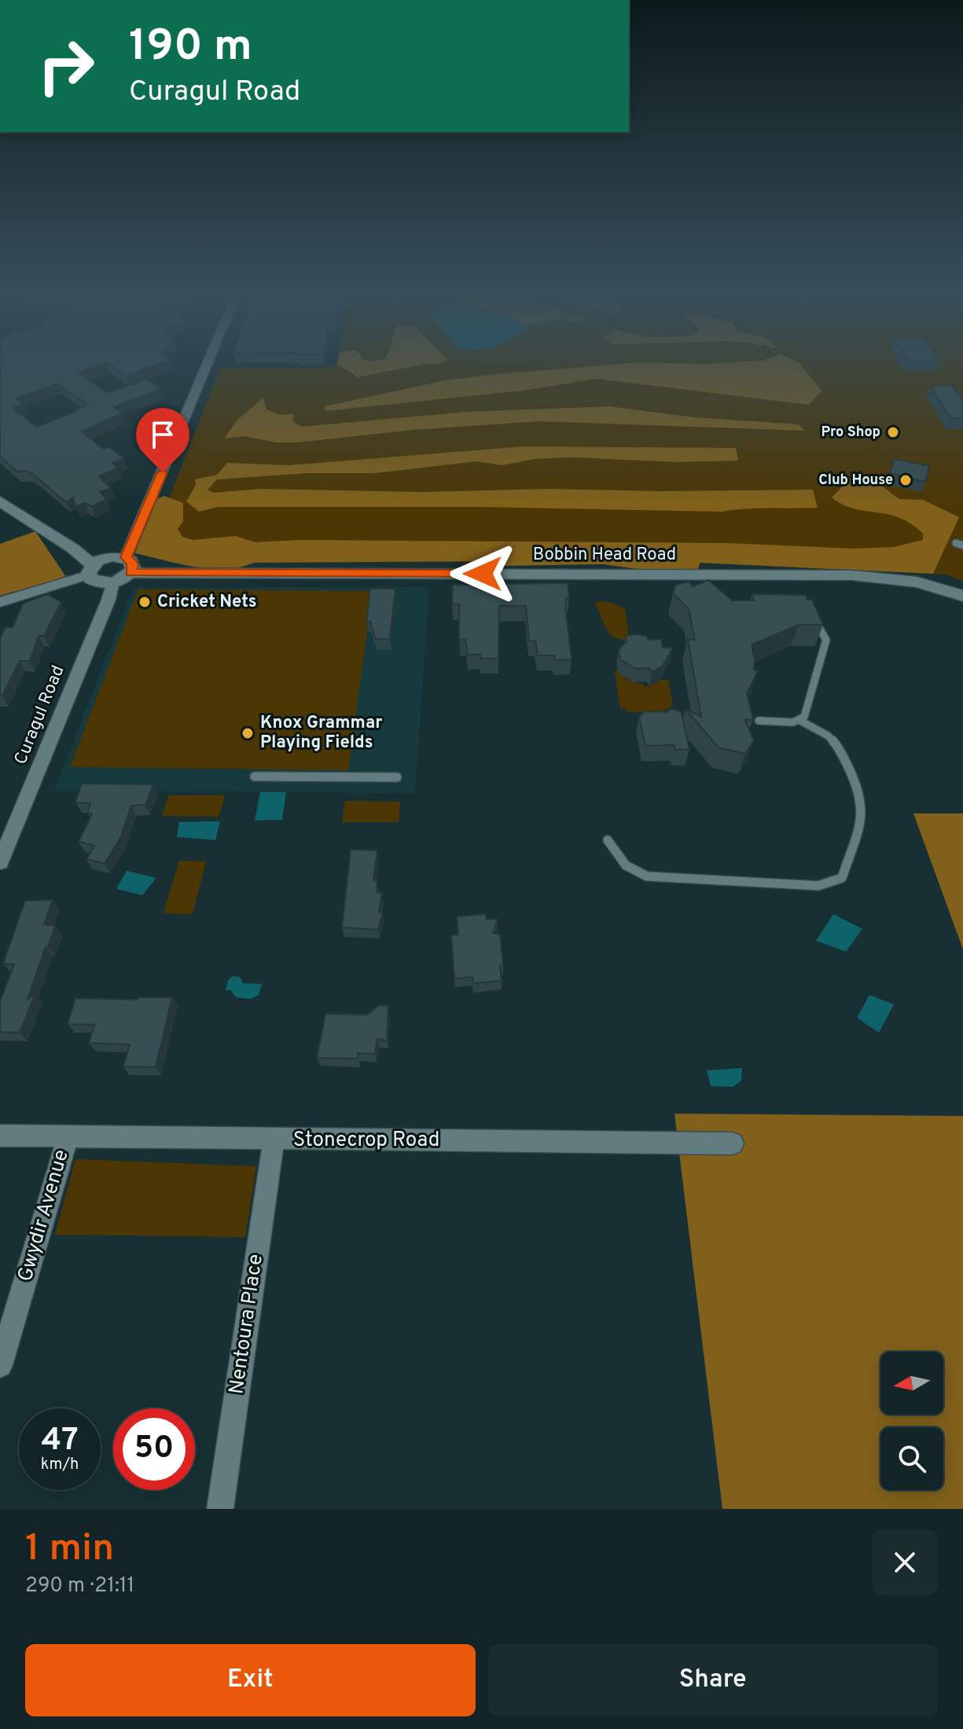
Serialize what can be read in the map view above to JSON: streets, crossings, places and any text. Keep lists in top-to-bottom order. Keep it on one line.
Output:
{"streets":{"main road":["Bobbin Head Road"],"street":["Curagul Road","Stonecrop Road","Gwydir Avenue","Nentoura Place"]},"crossings":[["Stonecrop Road","Gwydir Avenue"],["Stonecrop Road","Nentoura Place"]],"places":["Pro Shop","Club House","Cricket Nets","Knox Grammar Playing Fields"],"north":"left","page":{"turn":["190 m","Curagul Road"],"speed":"47 km/h","limit":"50","heading":["1 min","290 m · 21:11"],"buttons":["Exit","Share"]}}
